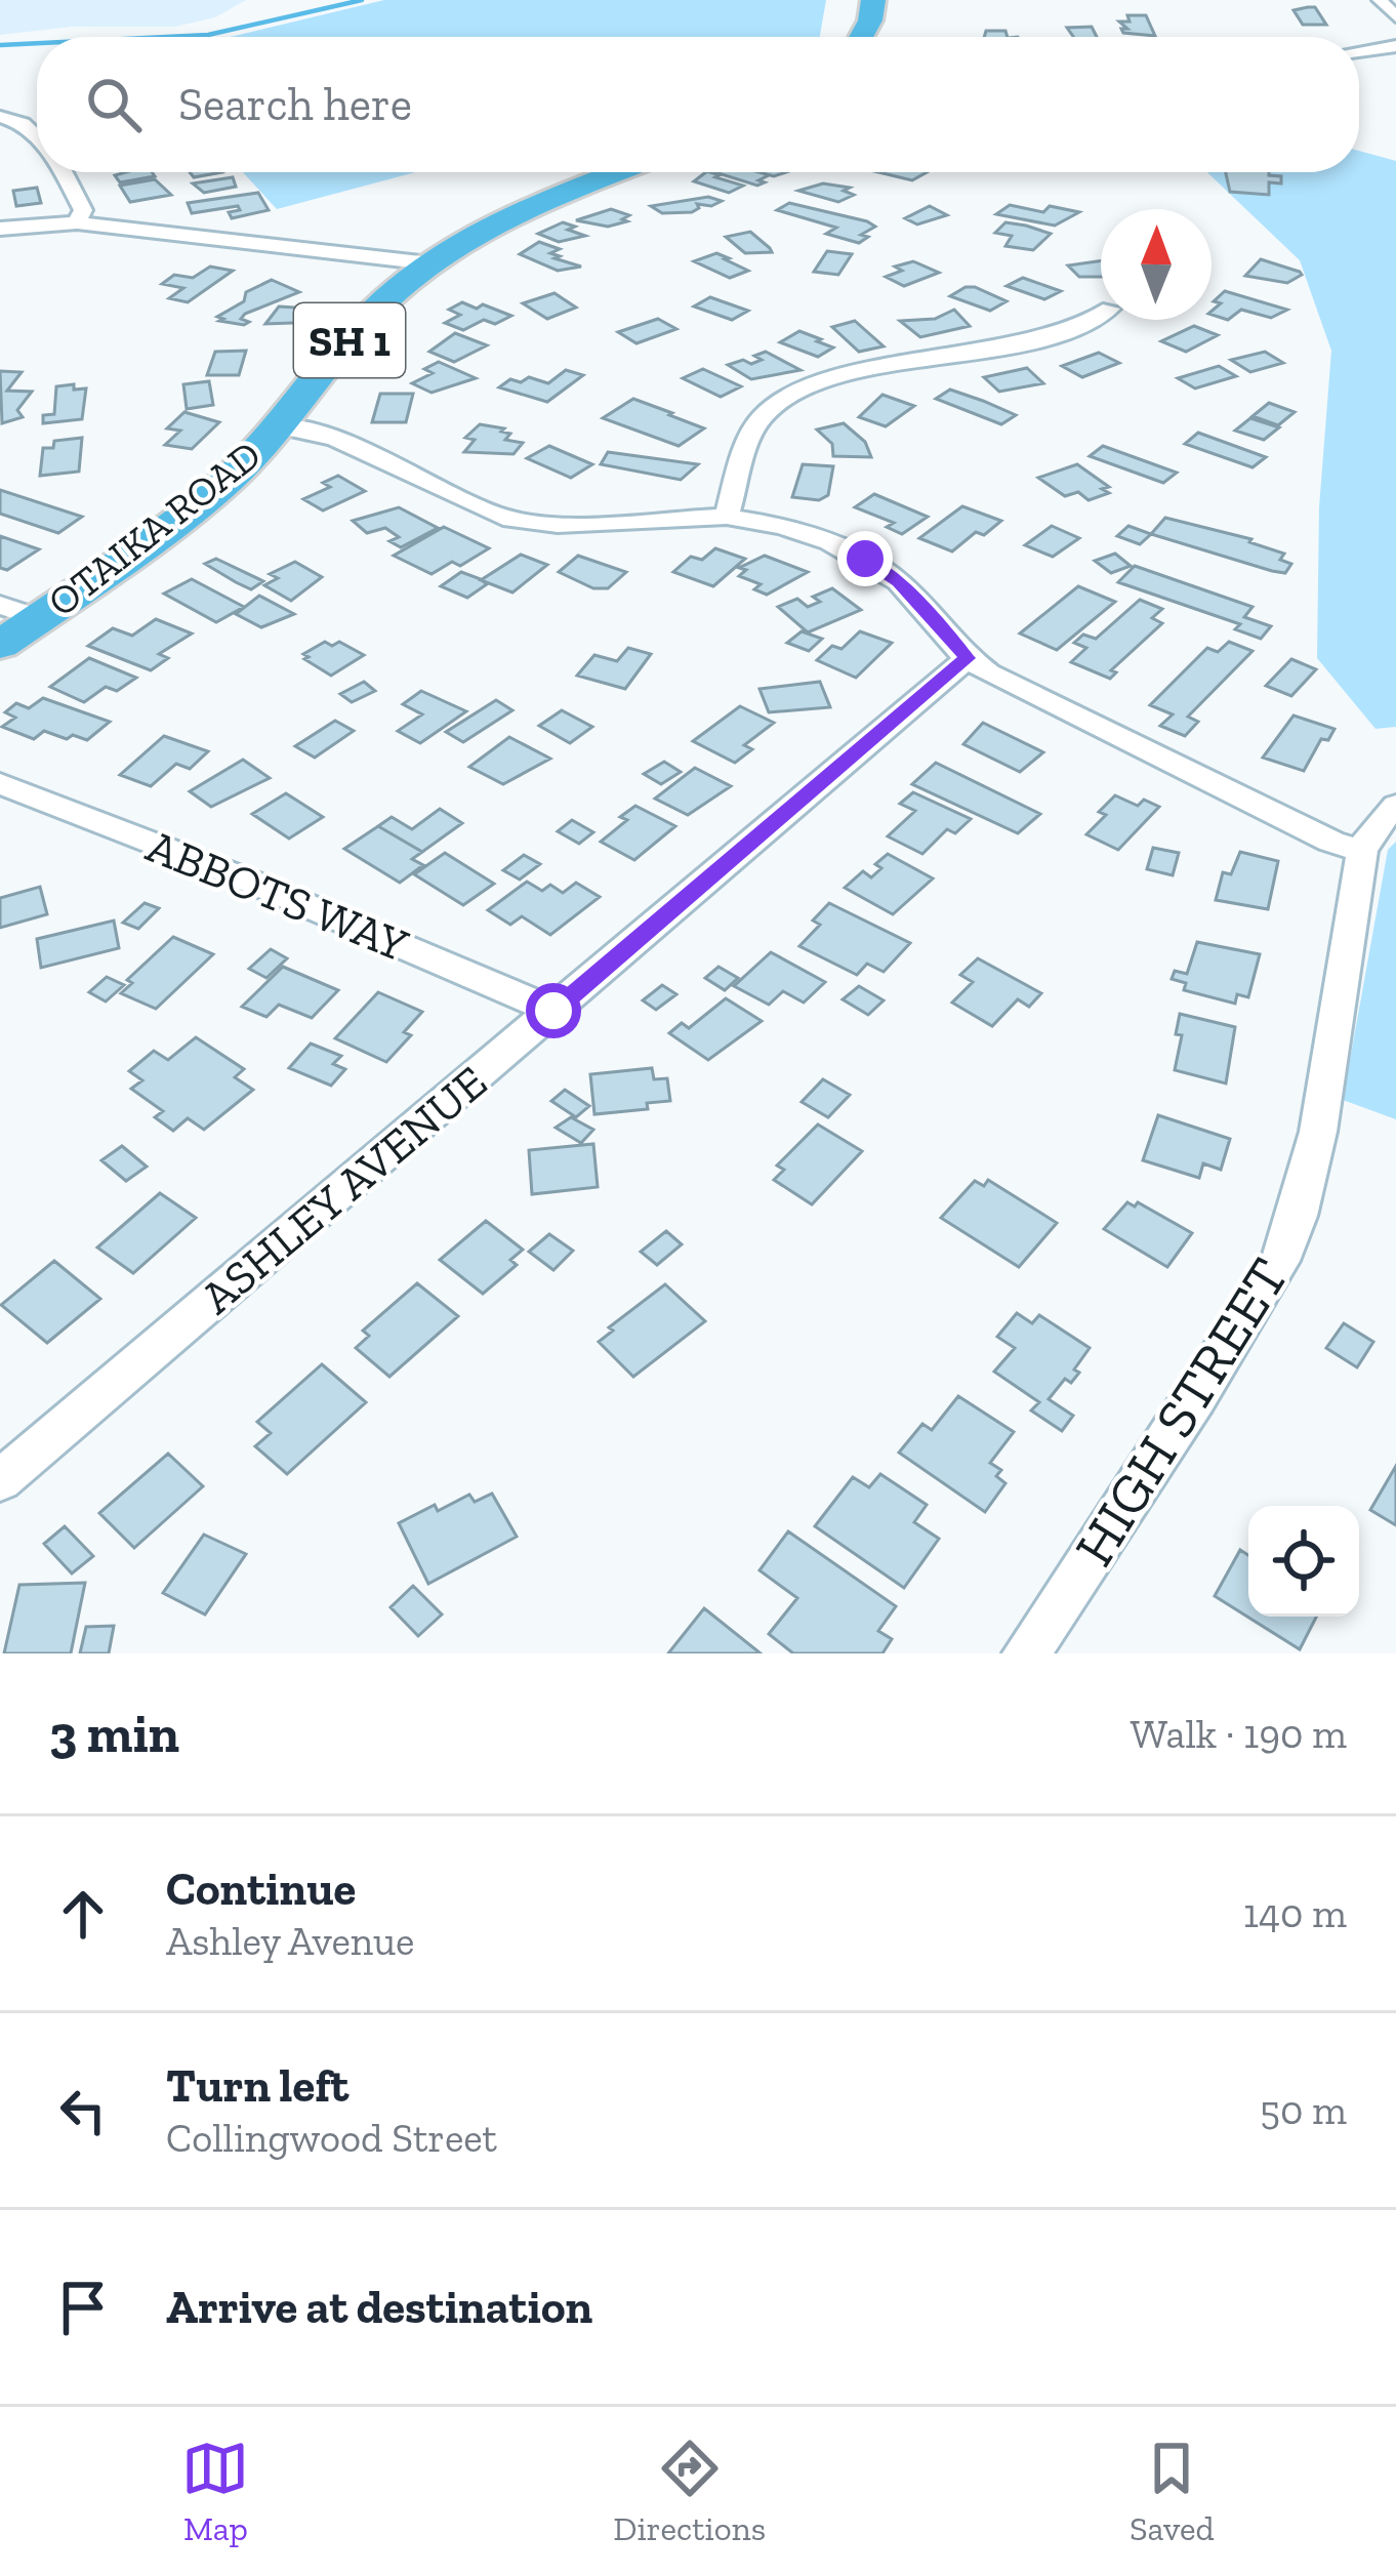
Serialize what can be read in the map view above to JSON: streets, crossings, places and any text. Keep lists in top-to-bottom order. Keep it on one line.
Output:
{"streets":{"highway":["SH 1","OTAIKA ROAD"],"street":["ABBOTS WAY","ASHLEY AVENUE","HIGH STREET"]},"crossings":[["ABBOTS WAY","ASHLEY AVENUE"]],"north":"top","page":{"search":"Search here","heading":["3 min","Walk · 190 m"],"list":[["Continue","Ashley Avenue","140 m"],["Turn left","Collingwood Street","50 m"],"Arrive at destination"],"nav":["Map","Directions","Saved"]}}
